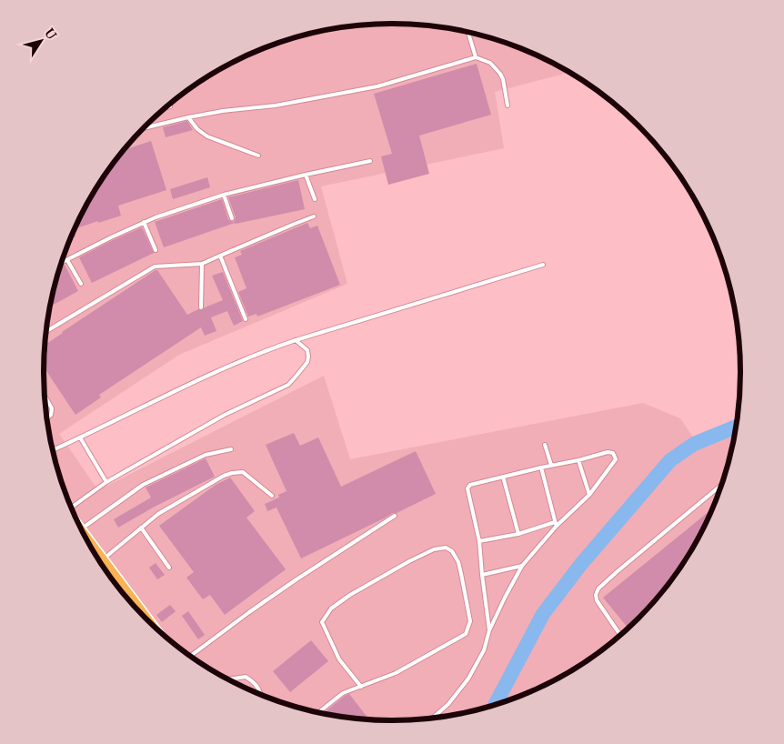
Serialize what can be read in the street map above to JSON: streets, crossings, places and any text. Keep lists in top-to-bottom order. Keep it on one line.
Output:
{"north":"top right"}
